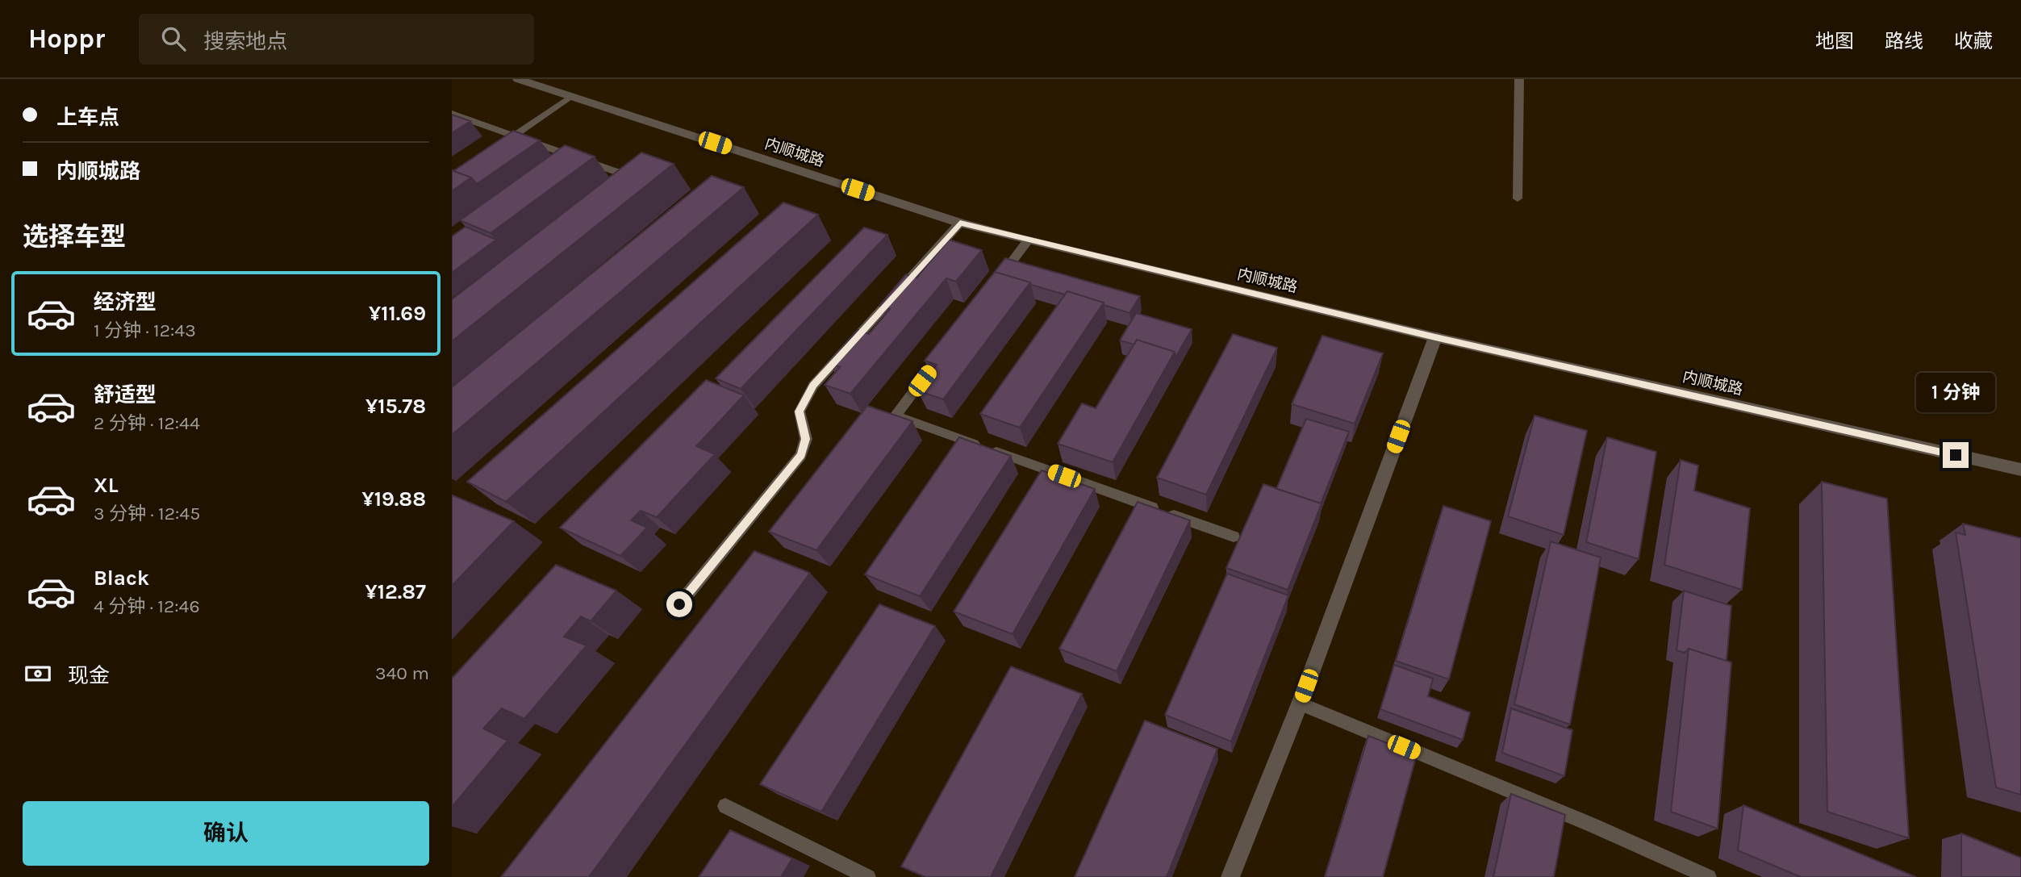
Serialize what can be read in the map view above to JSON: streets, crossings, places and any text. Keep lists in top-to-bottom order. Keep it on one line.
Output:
{"streets":{"street":["内顺城路"]},"page":{"header":"Hoppr","search":"搜索地点","nav":["地图","路线","收藏"],"banner":["上车点","内顺城路"],"heading":"选择车型","list":[{"name":"经济型","note":"1 分钟 · 12:43","value":"¥11.69"},{"name":"舒适型","note":"2 分钟 · 12:44","value":"¥15.78"},{"name":"XL","note":"3 分钟 · 12:45","value":"¥19.88"},{"name":"Black","note":"4 分钟 · 12:46","value":"¥12.87"}],"bubble":"1 分钟","pay":["现金","340 m"],"buttons":"确认"}}
